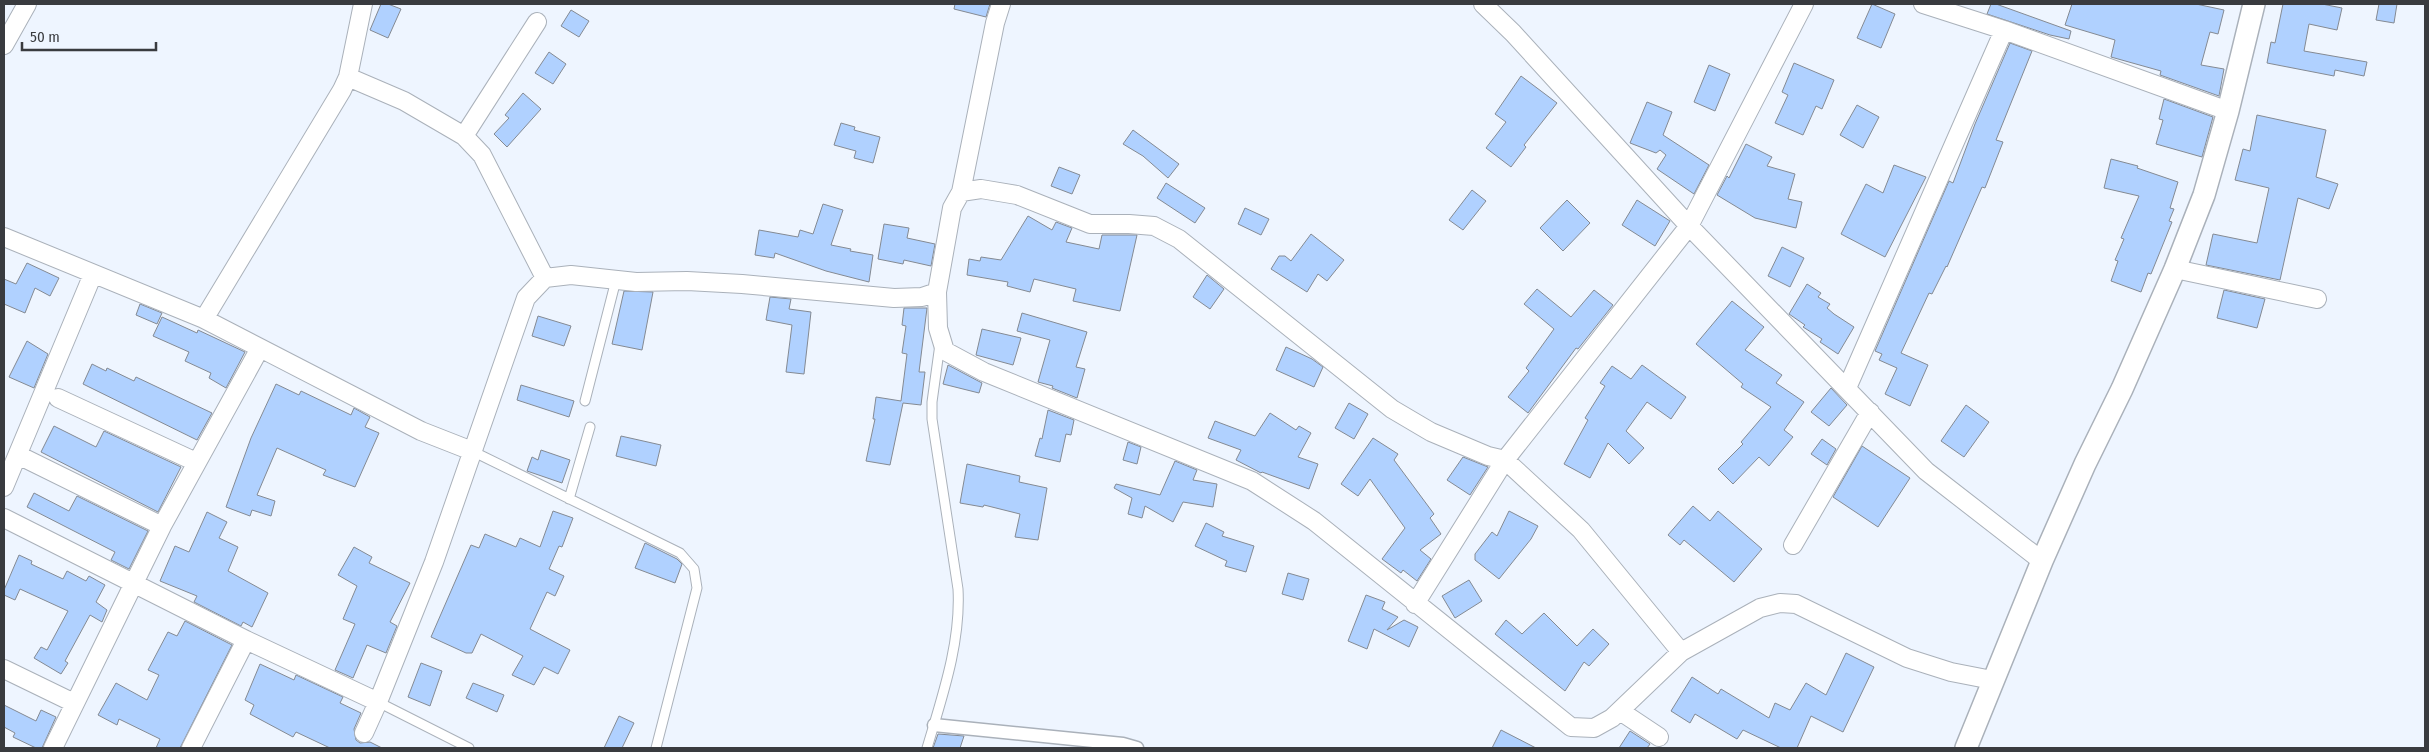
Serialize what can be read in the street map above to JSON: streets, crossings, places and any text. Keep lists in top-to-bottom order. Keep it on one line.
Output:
{"scale_bar":"50 m"}
